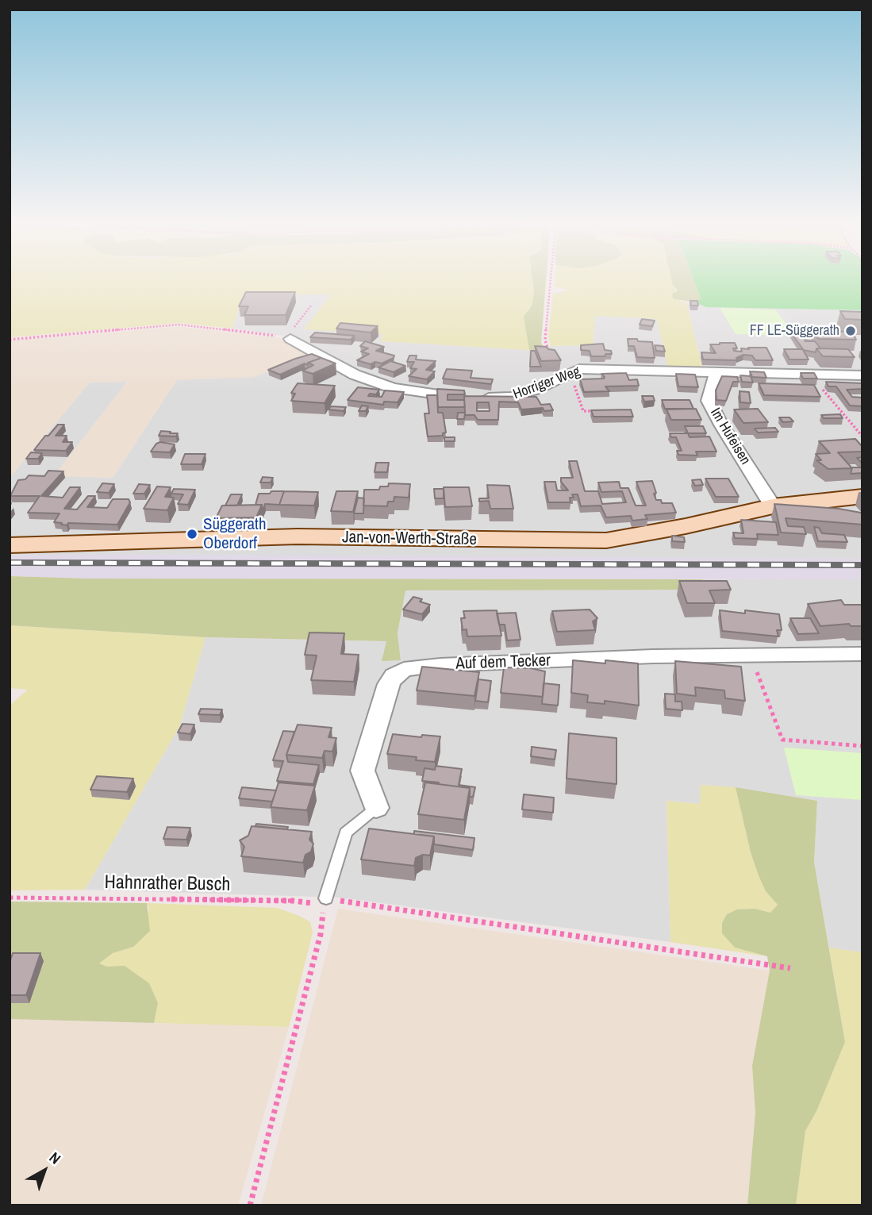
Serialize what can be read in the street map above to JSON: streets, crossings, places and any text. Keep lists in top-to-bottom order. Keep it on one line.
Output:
{"streets":{"main road":["Jan-von-Werth-Straße"],"street":["Horriger Weg","Im Hufeisen","Auf dem Tecker"],"path":["Hahnrather Busch"]},"crossings":[["Horriger Weg","Im Hufeisen"],["Im Hufeisen","Jan-von-Werth-Straße"],["Auf dem Tecker","Hahnrather Busch"]],"places":["FF LE-Süggerath","Süggerath Oberdorf"],"north":"top right"}
